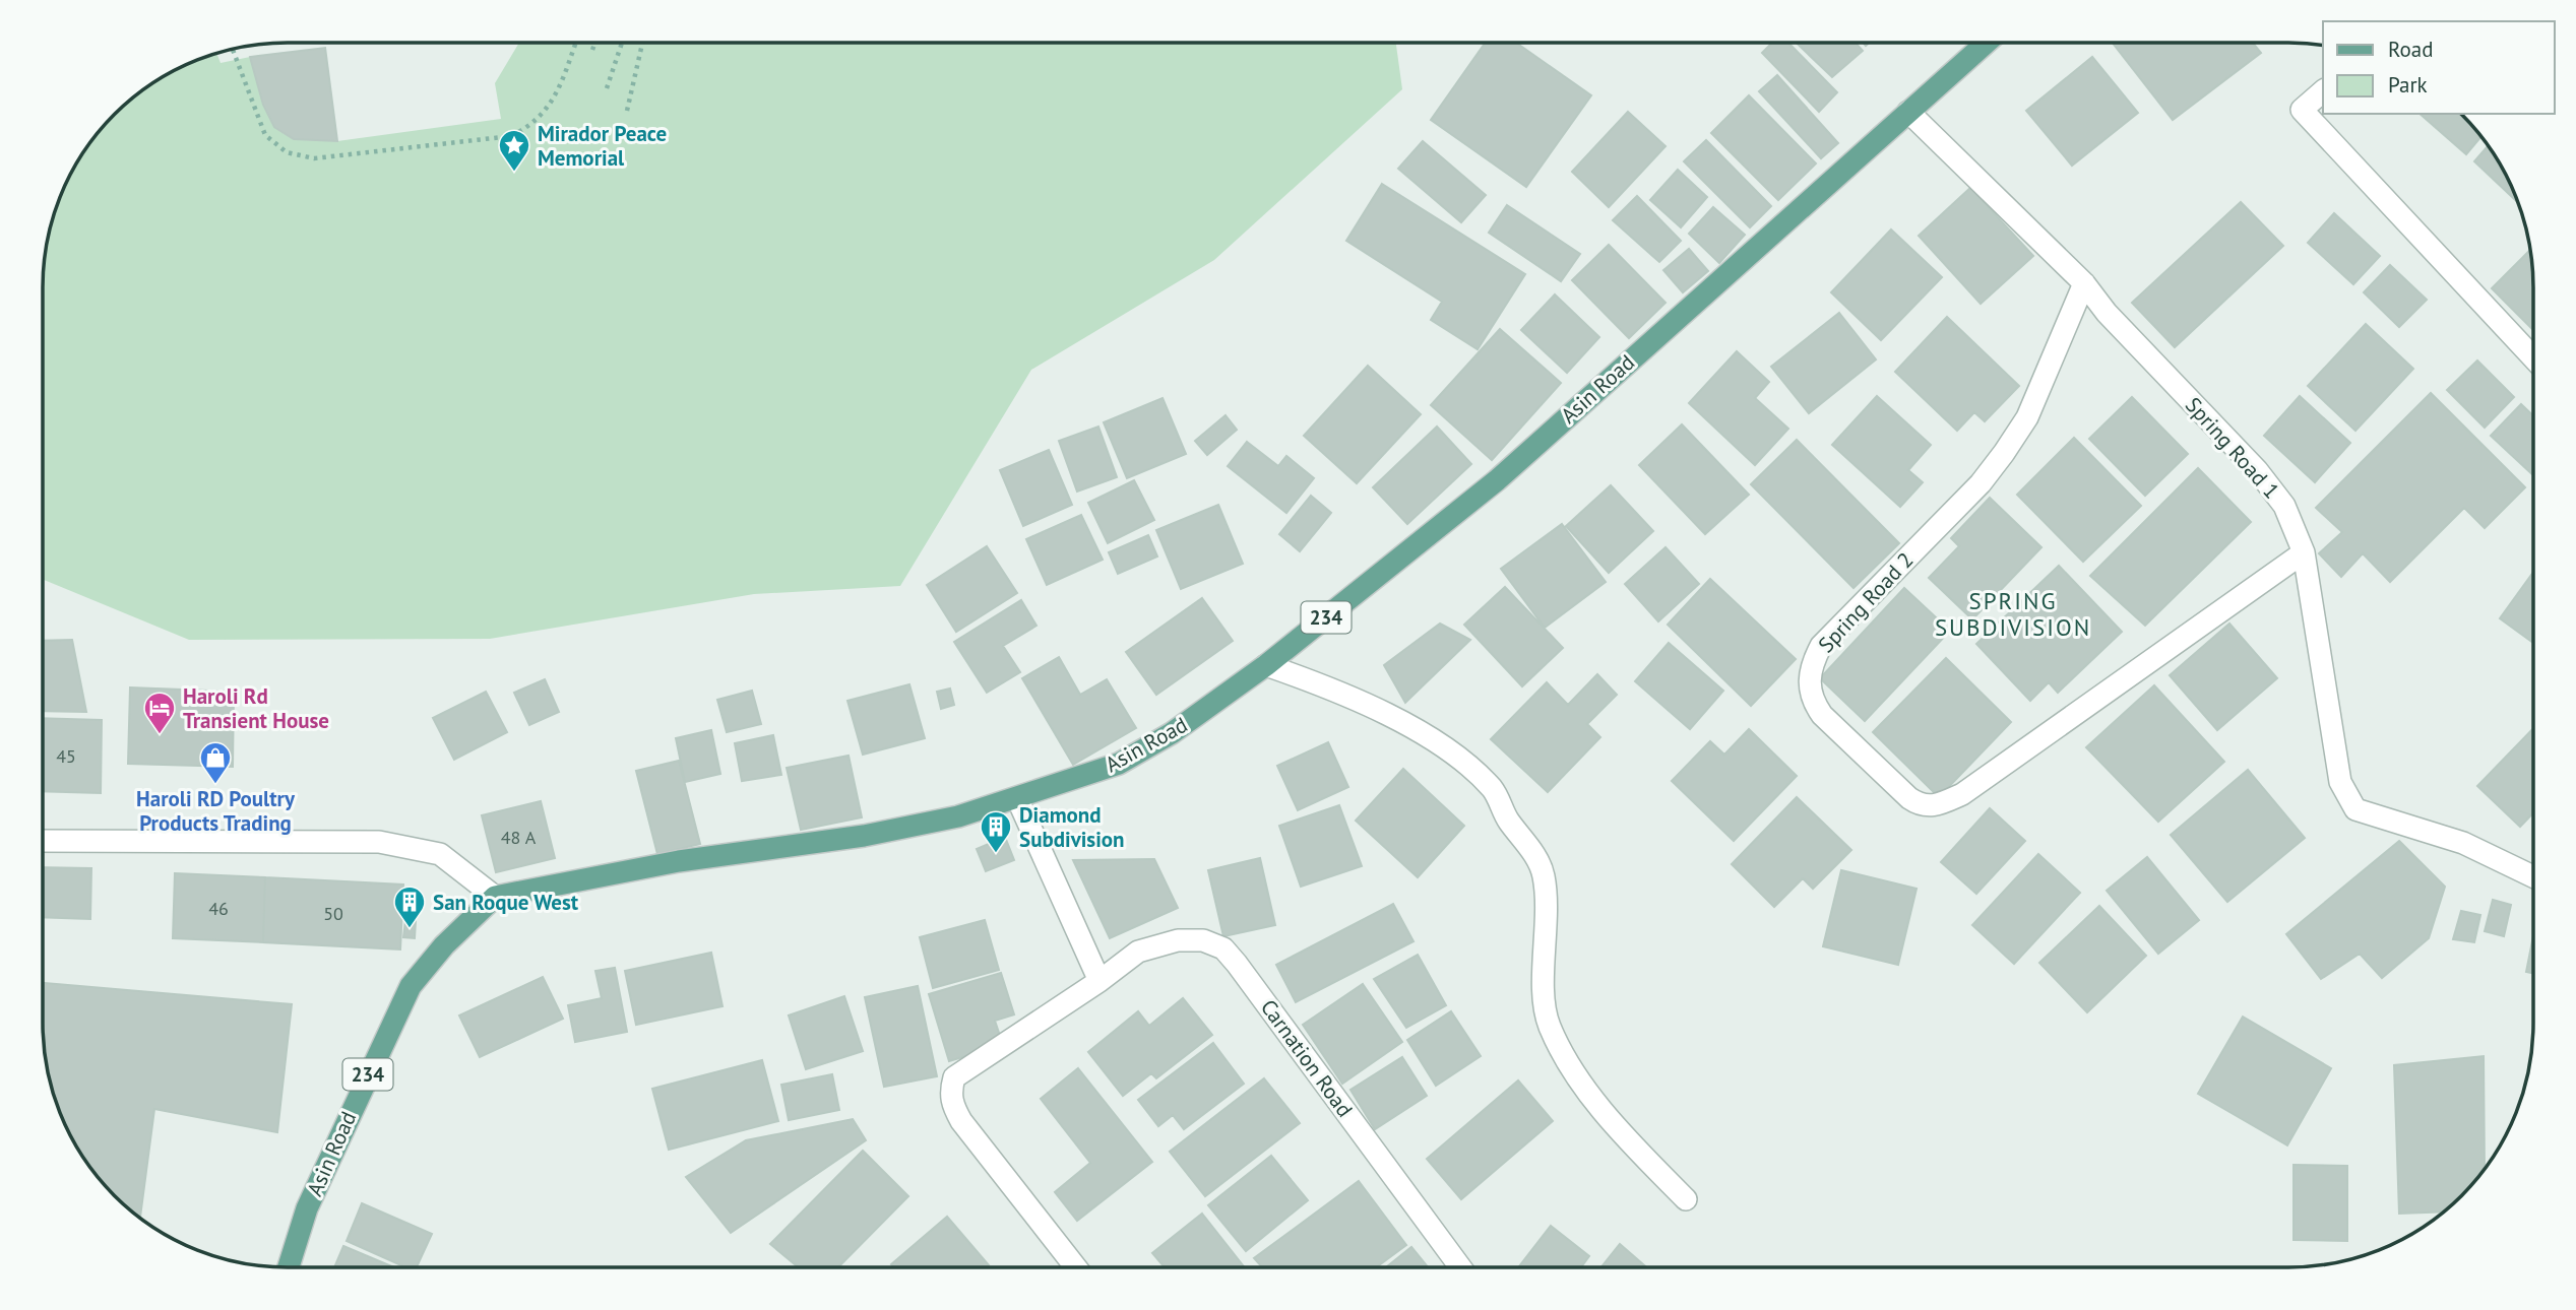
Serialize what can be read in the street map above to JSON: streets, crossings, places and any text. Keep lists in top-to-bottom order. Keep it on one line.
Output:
{"streets":{"main road":["Asin Road","234"],"street":["Spring Road 1","Spring Road 2","Carnation Road"]},"crossings":[["Asin Road","Spring Road 1"],["Spring Road 1","Spring Road 2"]],"districts":["SPRING SUBDIVISION"],"places":{"place":["Mirador Peace Memorial"],"hotel":["Haroli Rd Transient House"],"shop":["Haroli RD Poultry Products Trading"],"building":["Diamond Subdivision","San Roque West"]},"house_numbers":["45","48 A","46","50"],"legend":["Road","Park"]}
